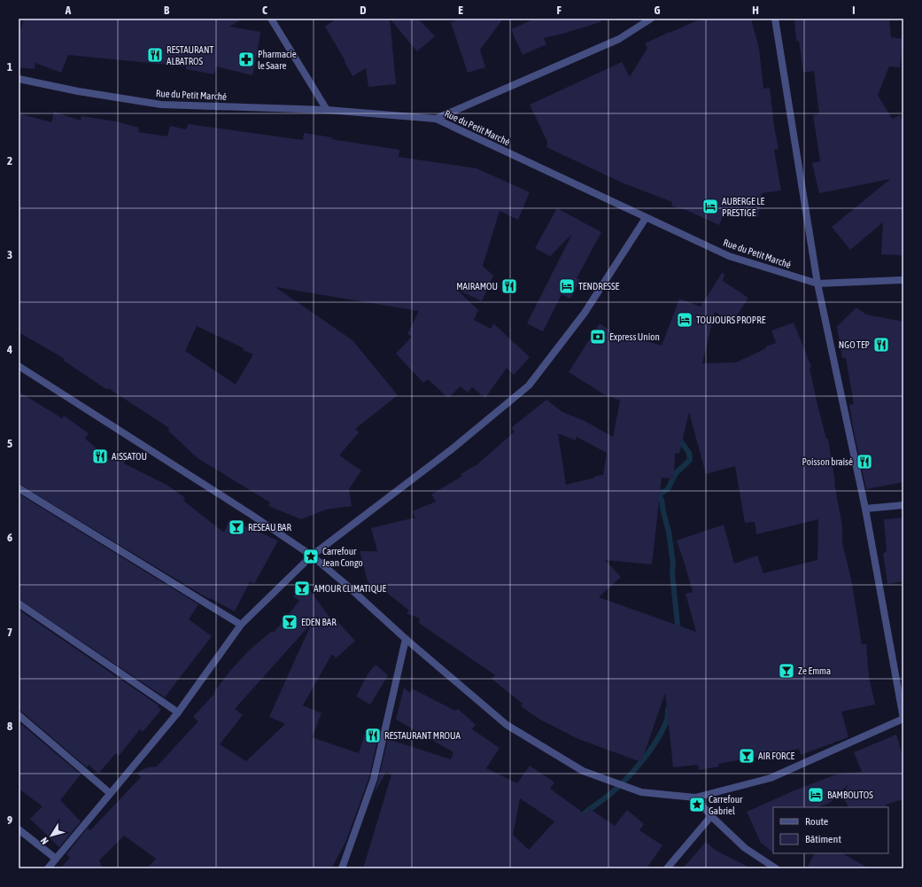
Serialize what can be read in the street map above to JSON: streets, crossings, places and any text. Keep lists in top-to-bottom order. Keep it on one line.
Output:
{"streets":{"street":["Rue du Petit Marché"]},"places":{"restaurant":["RESTAURANT ALBATROS","MAIRAMOU","NGO TEP","AISSATOU","Poisson braisé","RESTAURANT MROUA"],"pharmacy":["Pharmacie le Saare"],"hotel":["AUBERGE LE PRESTIGE","TENDRESSE","TOUJOURS PROPRE","BAMBOUTOS"],"bank":["Express Union"],"bar":["RESEAU BAR","AMOUR CLIMATIQUE","EDEN BAR","Ze Emma","AIR FORCE"],"place":["Carrefour Jean Congo","Carrefour Gabriel"]},"legend":["Route","Bâtiment"],"north":"bottom left","grid":{"columns":["A","B","C","D","E","F","G","H","I"],"rows":["1","2","3","4","5","6","7","8","9"]}}
